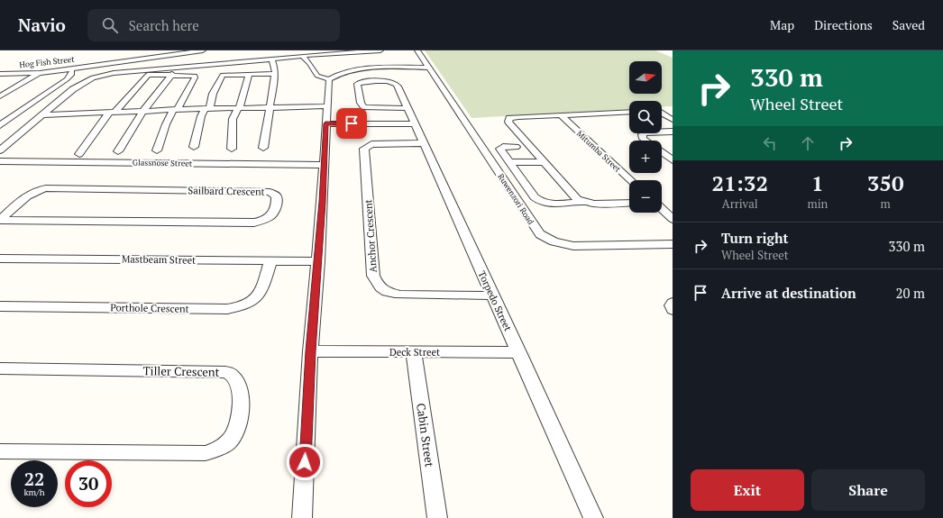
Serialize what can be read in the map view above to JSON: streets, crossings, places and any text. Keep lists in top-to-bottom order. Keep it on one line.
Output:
{"streets":{"street":["Hog Fish Street","Mitumba Street","Glassnose Street","Sailbard Crescent","Ruwenzori Road","Anchor Crescent","Mastbeam Street","Torpedo Street","Porthole Crescent","Deck Street","Tiller Crescent","Cabin Street"]},"crossings":[["Anchor Crescent","Torpedo Street"],["Mastbeam Street","Porthole Crescent"],["Torpedo Street","Deck Street"],["Deck Street","Cabin Street"]],"north":"right","page":{"header":"Navio","search":"Search here","nav":["Map","Directions","Saved"],"turn":["330 m","Wheel Street"],"map_buttons":["+","−"],"eta":["21:32","Arrival","1","min","350","m"],"list":[{"name":"Turn right","note":"Wheel Street","value":"330 m"},{"name":"Arrive at destination","value":"20 m"}],"speed":"22 km/h","limit":"30","buttons":["Exit","Share"]}}
